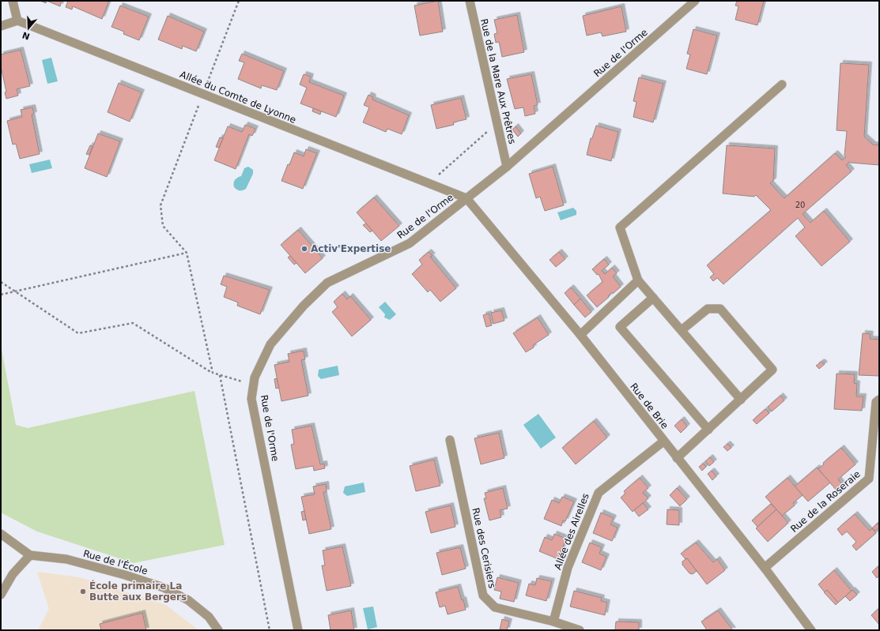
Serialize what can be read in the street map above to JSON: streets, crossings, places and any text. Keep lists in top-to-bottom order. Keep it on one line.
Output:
{"streets":{"street":["Rue de l'Orme","Rue de la Mare Aux Prêtres","Allée du Comte de Lyonne","Rue de Brie","Rue de la Roseraie","Allée des Airelles","Rue des Cerisiers","Rue de l'École"]},"crossings":[["Rue de l'Orme","Rue de la Mare Aux Prêtres"],["Rue de l'Orme","Allée du Comte de Lyonne"],["Rue de l'Orme","Rue de Brie"],["Allée du Comte de Lyonne","Rue de Brie"],["Rue de Brie","Rue de la Roseraie"],["Rue de Brie","Allée des Airelles"],["Allée des Airelles","Rue des Cerisiers"]],"places":["Activ'Expertise","École primaire La Butte aux Bergers"],"house_numbers":["20"],"north":"bottom"}
